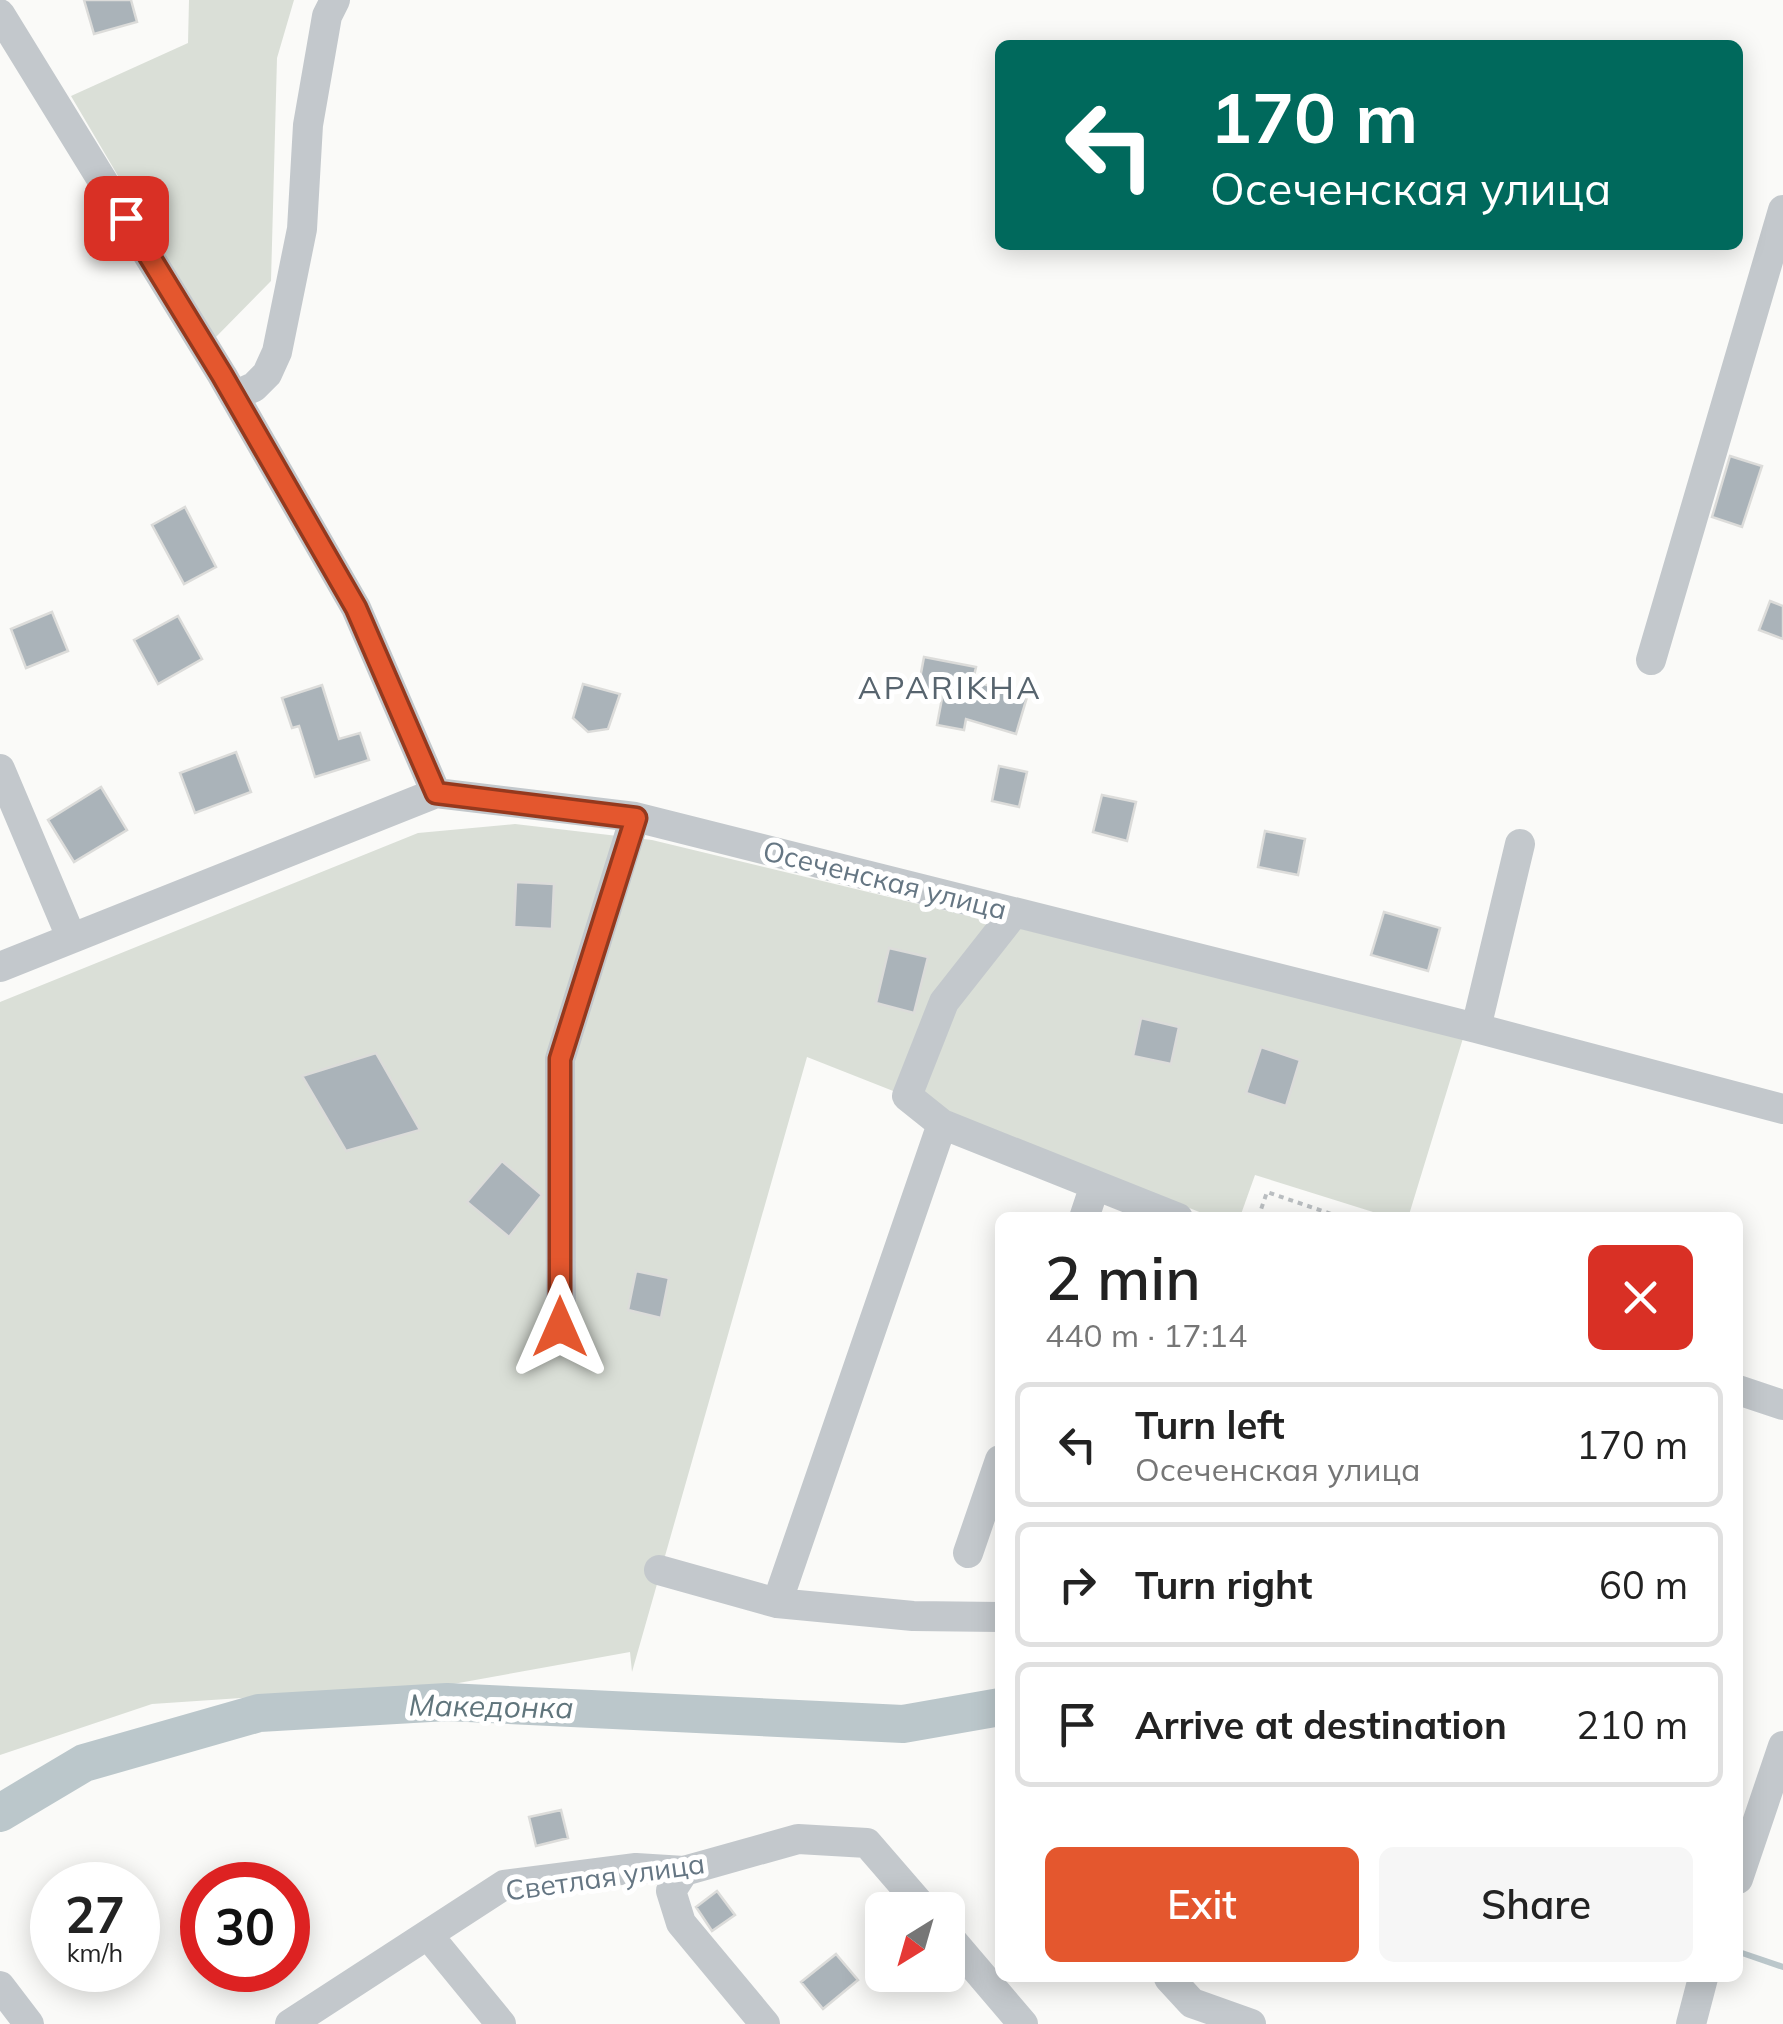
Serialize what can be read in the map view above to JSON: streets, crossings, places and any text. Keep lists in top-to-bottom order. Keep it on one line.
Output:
{"streets":{"street":["Осеченская улица","Светлая улица"]},"districts":["APARIKHA"],"water":["Македонка"],"north":"bottom left","page":{"turn":["170 m","Осеченская улица"],"heading":["2 min","440 m · 17:14"],"list":[{"name":"Turn left","note":"Осеченская улица","value":"170 m"},{"name":"Turn right","value":"60 m"},{"name":"Arrive at destination","value":"210 m"}],"buttons":["Exit","Share"],"speed":"27 km/h","limit":"30"}}
